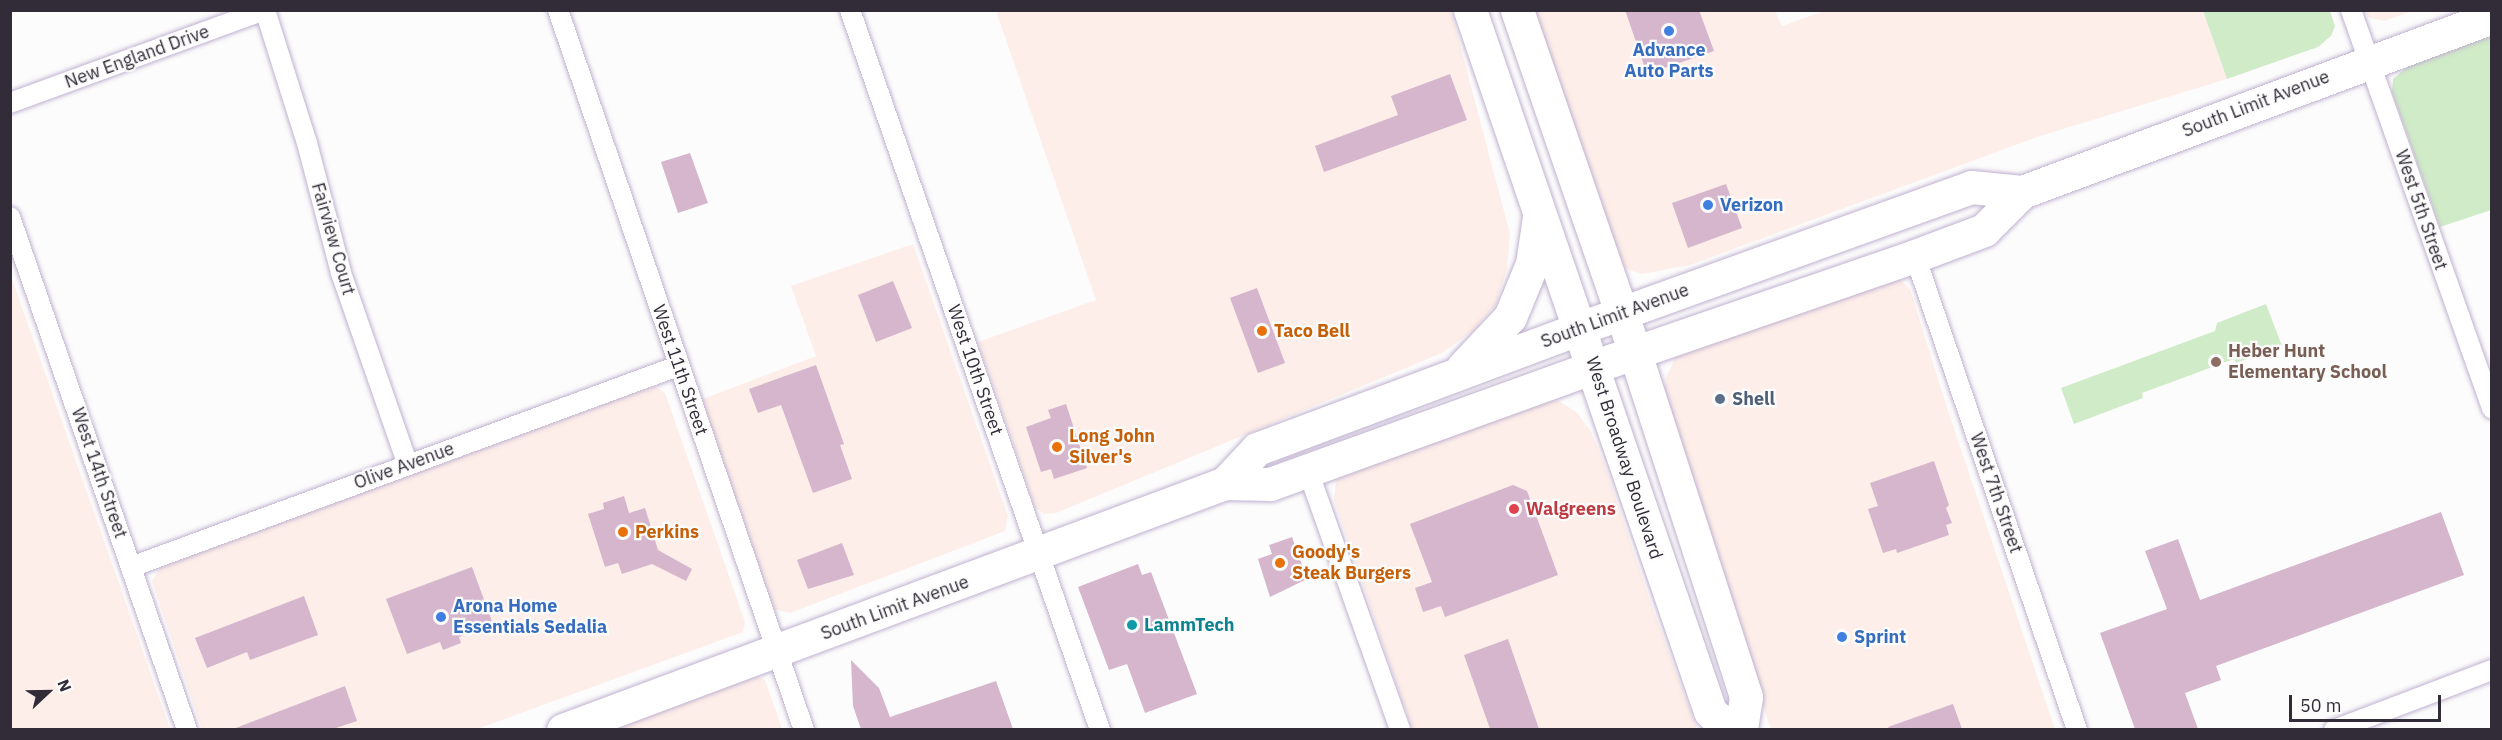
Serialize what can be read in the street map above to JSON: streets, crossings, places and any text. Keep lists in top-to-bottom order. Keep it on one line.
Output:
{"streets":{"highway":["South Limit Avenue","West Broadway Boulevard"],"street":["New England Drive","West 5th Street","Fairview Court","West 11th Street","West 10th Street","Olive Avenue","West 14th Street","West 7th Street"]},"crossings":[["New England Drive","Fairview Court"],["South Limit Avenue","West 5th Street"],["South Limit Avenue","West 11th Street"],["South Limit Avenue","West 10th Street"],["South Limit Avenue","West Broadway Boulevard"],["South Limit Avenue","West 7th Street"],["Fairview Court","Olive Avenue"],["West 11th Street","Olive Avenue"],["Olive Avenue","West 14th Street"]],"places":["Advance Auto Parts","Verizon","Taco Bell","Heber Hunt Elementary School","Shell","Long John Silver's","Walgreens","Perkins","Goody's Steak Burgers","Arona Home Essentials Sedalia","LammTech","Sprint"],"scale_bar":"50 m","north":"right"}
